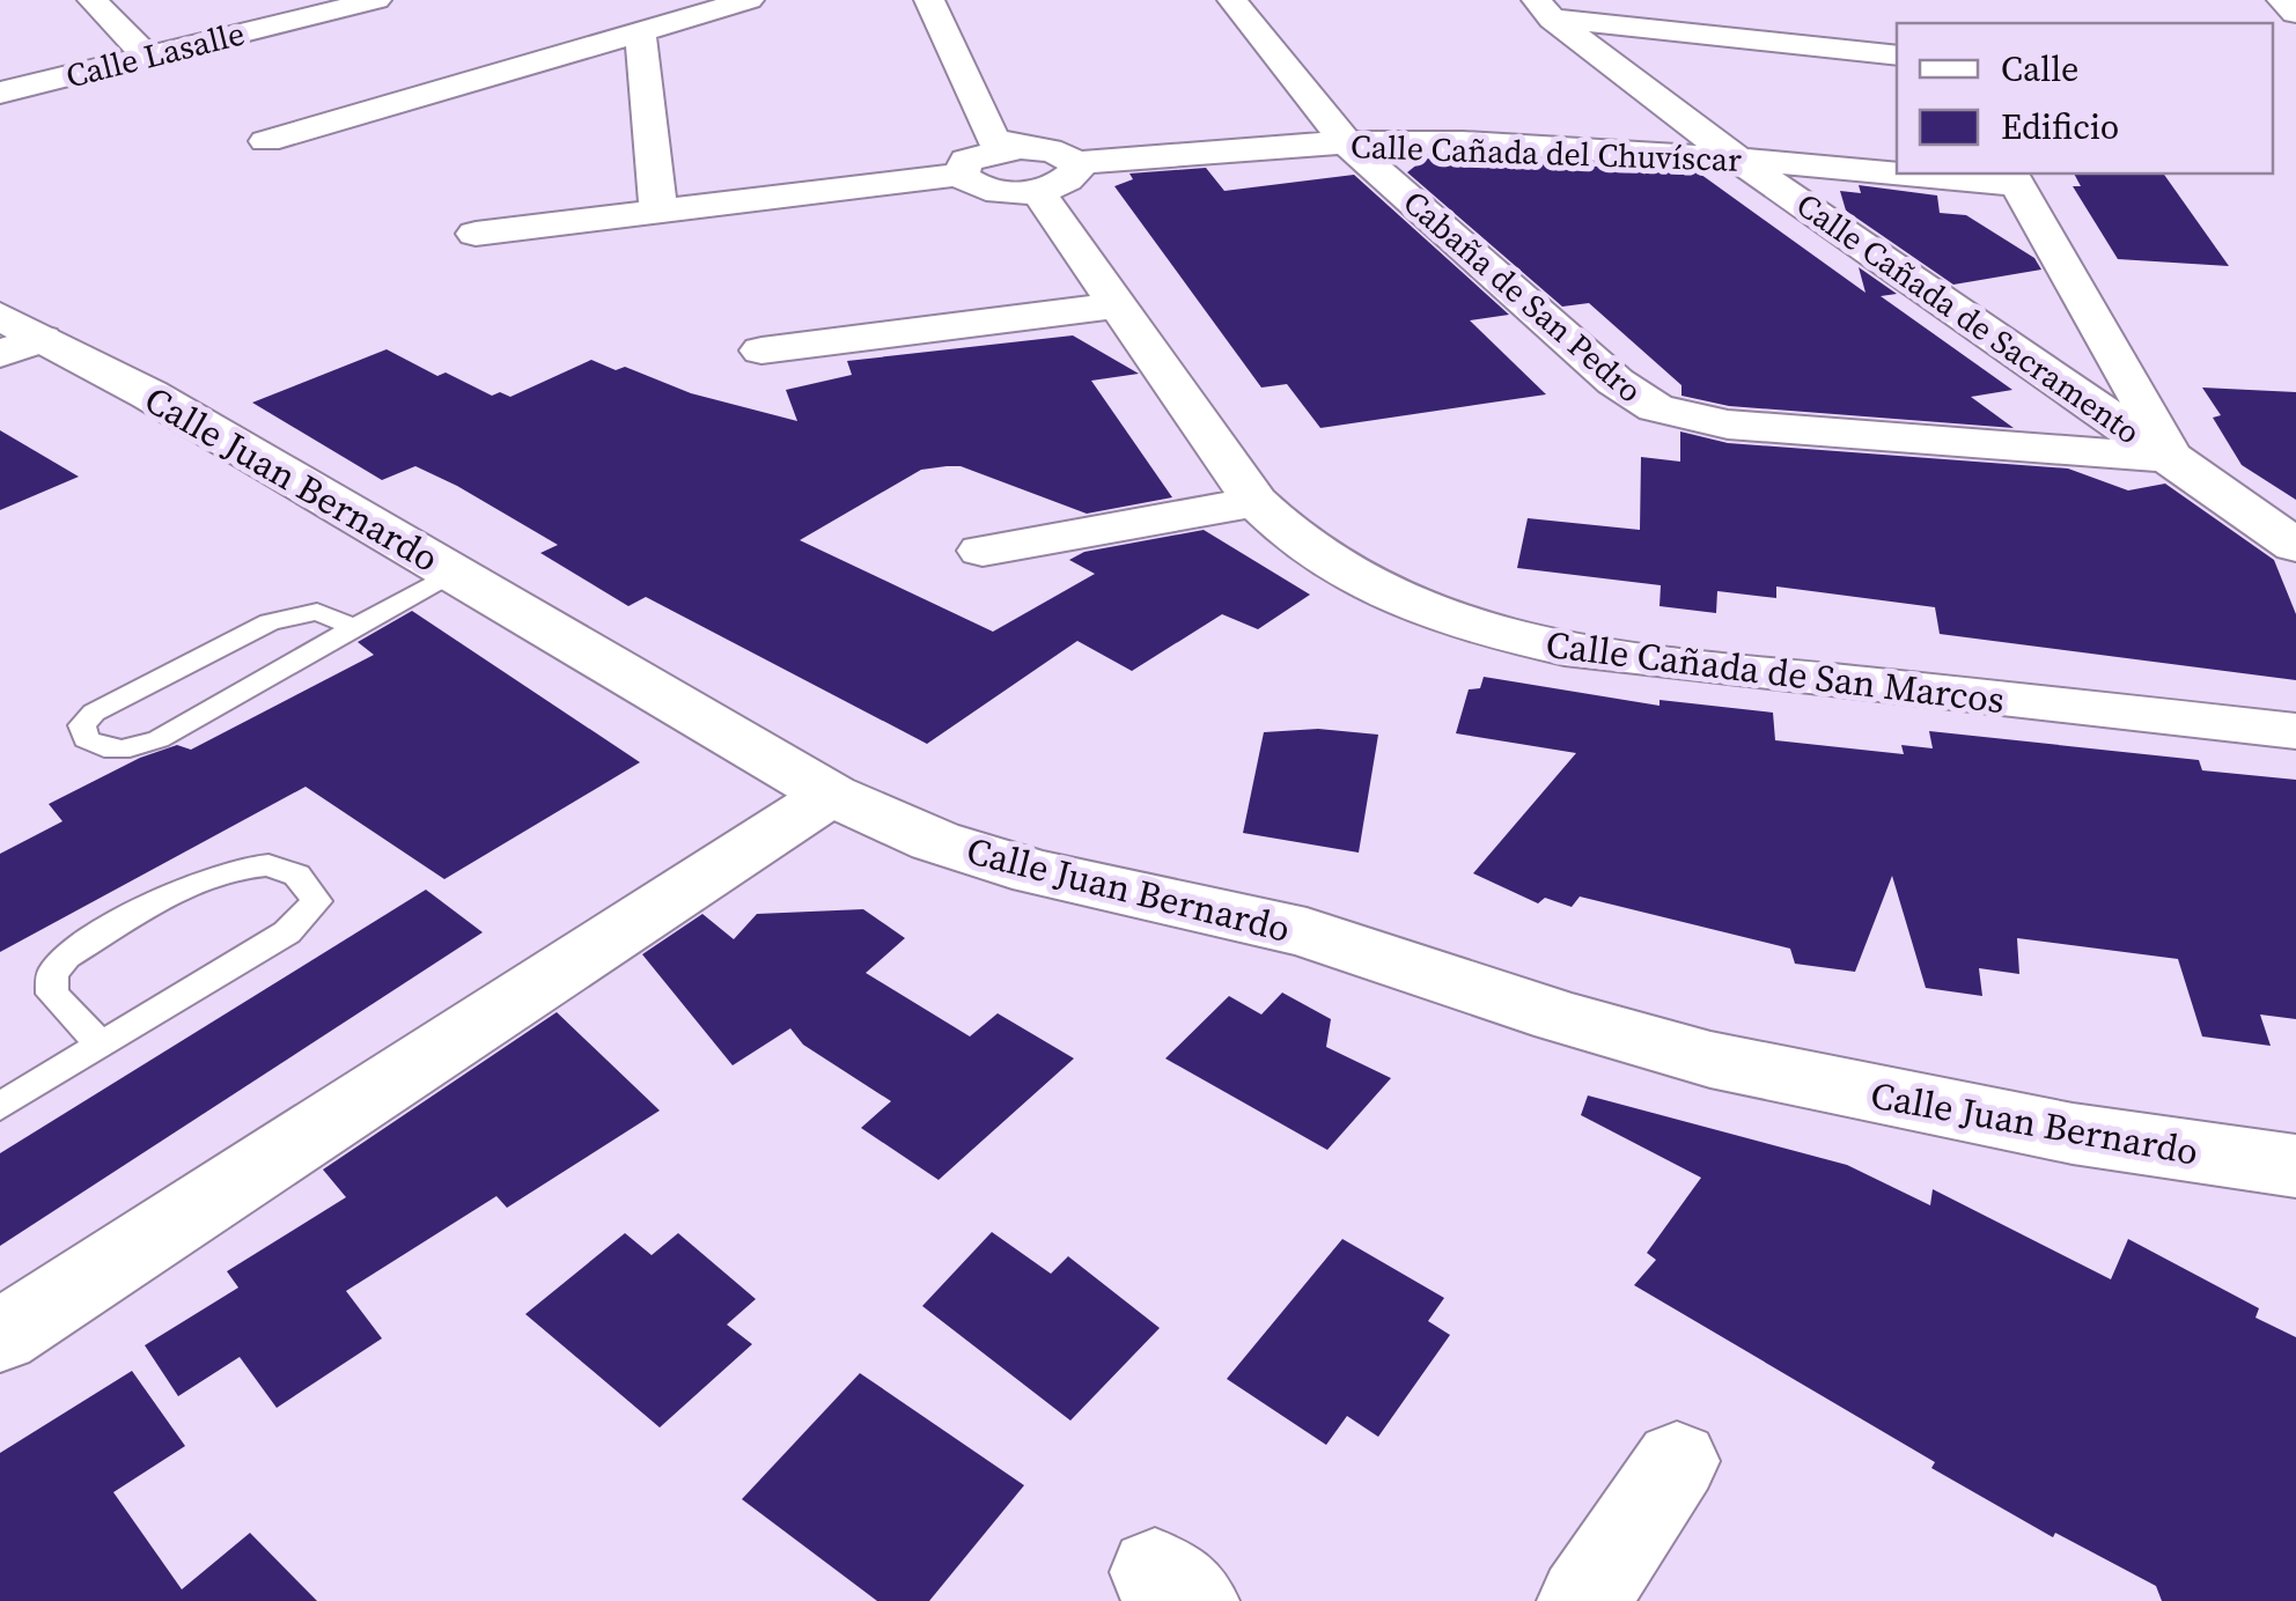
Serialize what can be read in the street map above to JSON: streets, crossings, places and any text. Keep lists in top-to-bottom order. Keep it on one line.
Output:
{"streets":{"street":["Calle Lasalle","Calle Cañada del Chuvíscar","Cabaña de San Pedro","Calle Cañada de Sacramento","Calle Juan Bernardo","Calle Cañada de San Marcos"]},"crossings":[["Calle Cañada del Chuvíscar","Cabaña de San Pedro"],["Calle Cañada del Chuvíscar","Calle Cañada de Sacramento"],["Calle Cañada del Chuvíscar","Calle Cañada de San Marcos"],["Cabaña de San Pedro","Calle Cañada de Sacramento"]],"legend":["Calle","Edificio"]}
